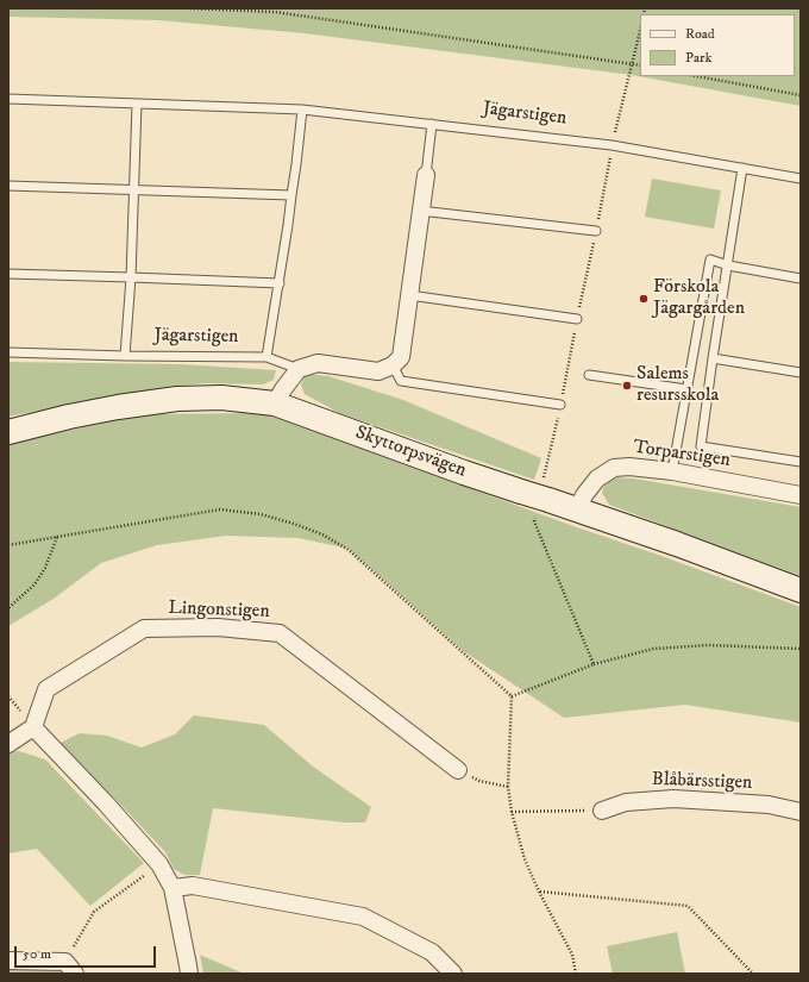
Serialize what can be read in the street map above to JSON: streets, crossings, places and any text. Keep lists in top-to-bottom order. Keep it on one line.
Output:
{"streets":{"street":["Skyttorpsvägen","Torparstigen","Lingonstigen","Blåbärsstigen"],"lane":["Jägarstigen"]},"crossings":[["Skyttorpsvägen","Torparstigen"]],"places":["Förskola Jägargården","Salems resursskola"],"legend":["Road","Park"],"scale_bar":"50 m"}
